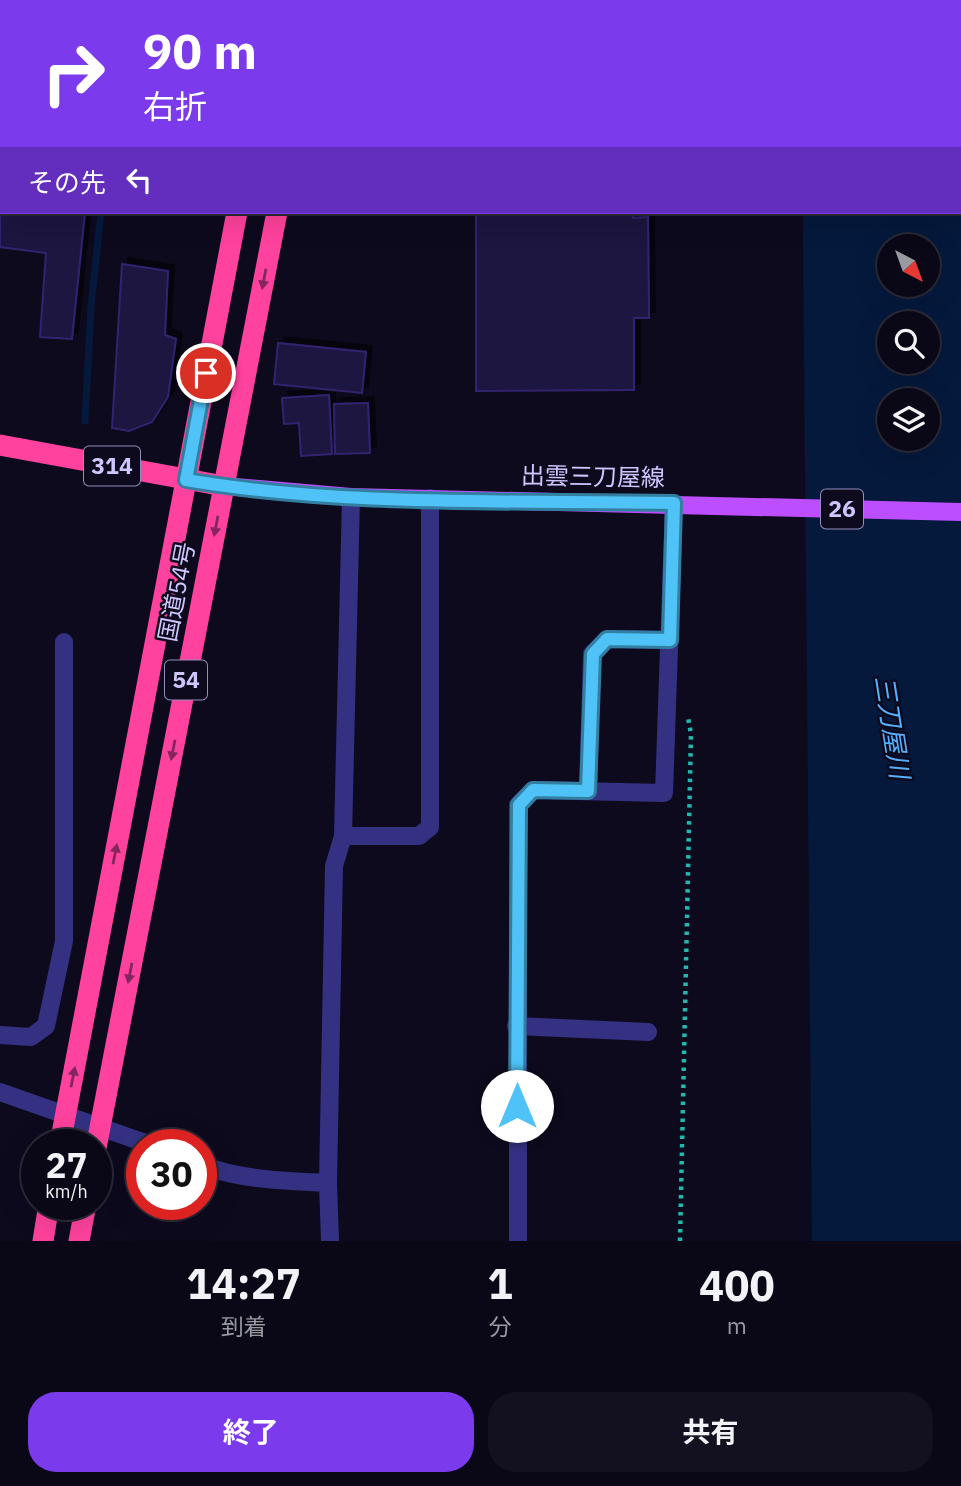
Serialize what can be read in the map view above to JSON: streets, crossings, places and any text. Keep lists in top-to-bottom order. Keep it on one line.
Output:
{"streets":{"highway":["314","国道54号","54"],"main road":["出雲三刀屋線","26"]},"crossings":[["314","出雲三刀屋線"],["314","国道54号"],["出雲三刀屋線","国道54号"]],"water":["三刀屋川"],"north":"bottom right","page":{"turn":["90 m","右折"],"then":"その先","speed":"27 km/h","limit":"30","eta":["14:27","到着","1","分","400","m"],"buttons":["終了","共有"]}}
